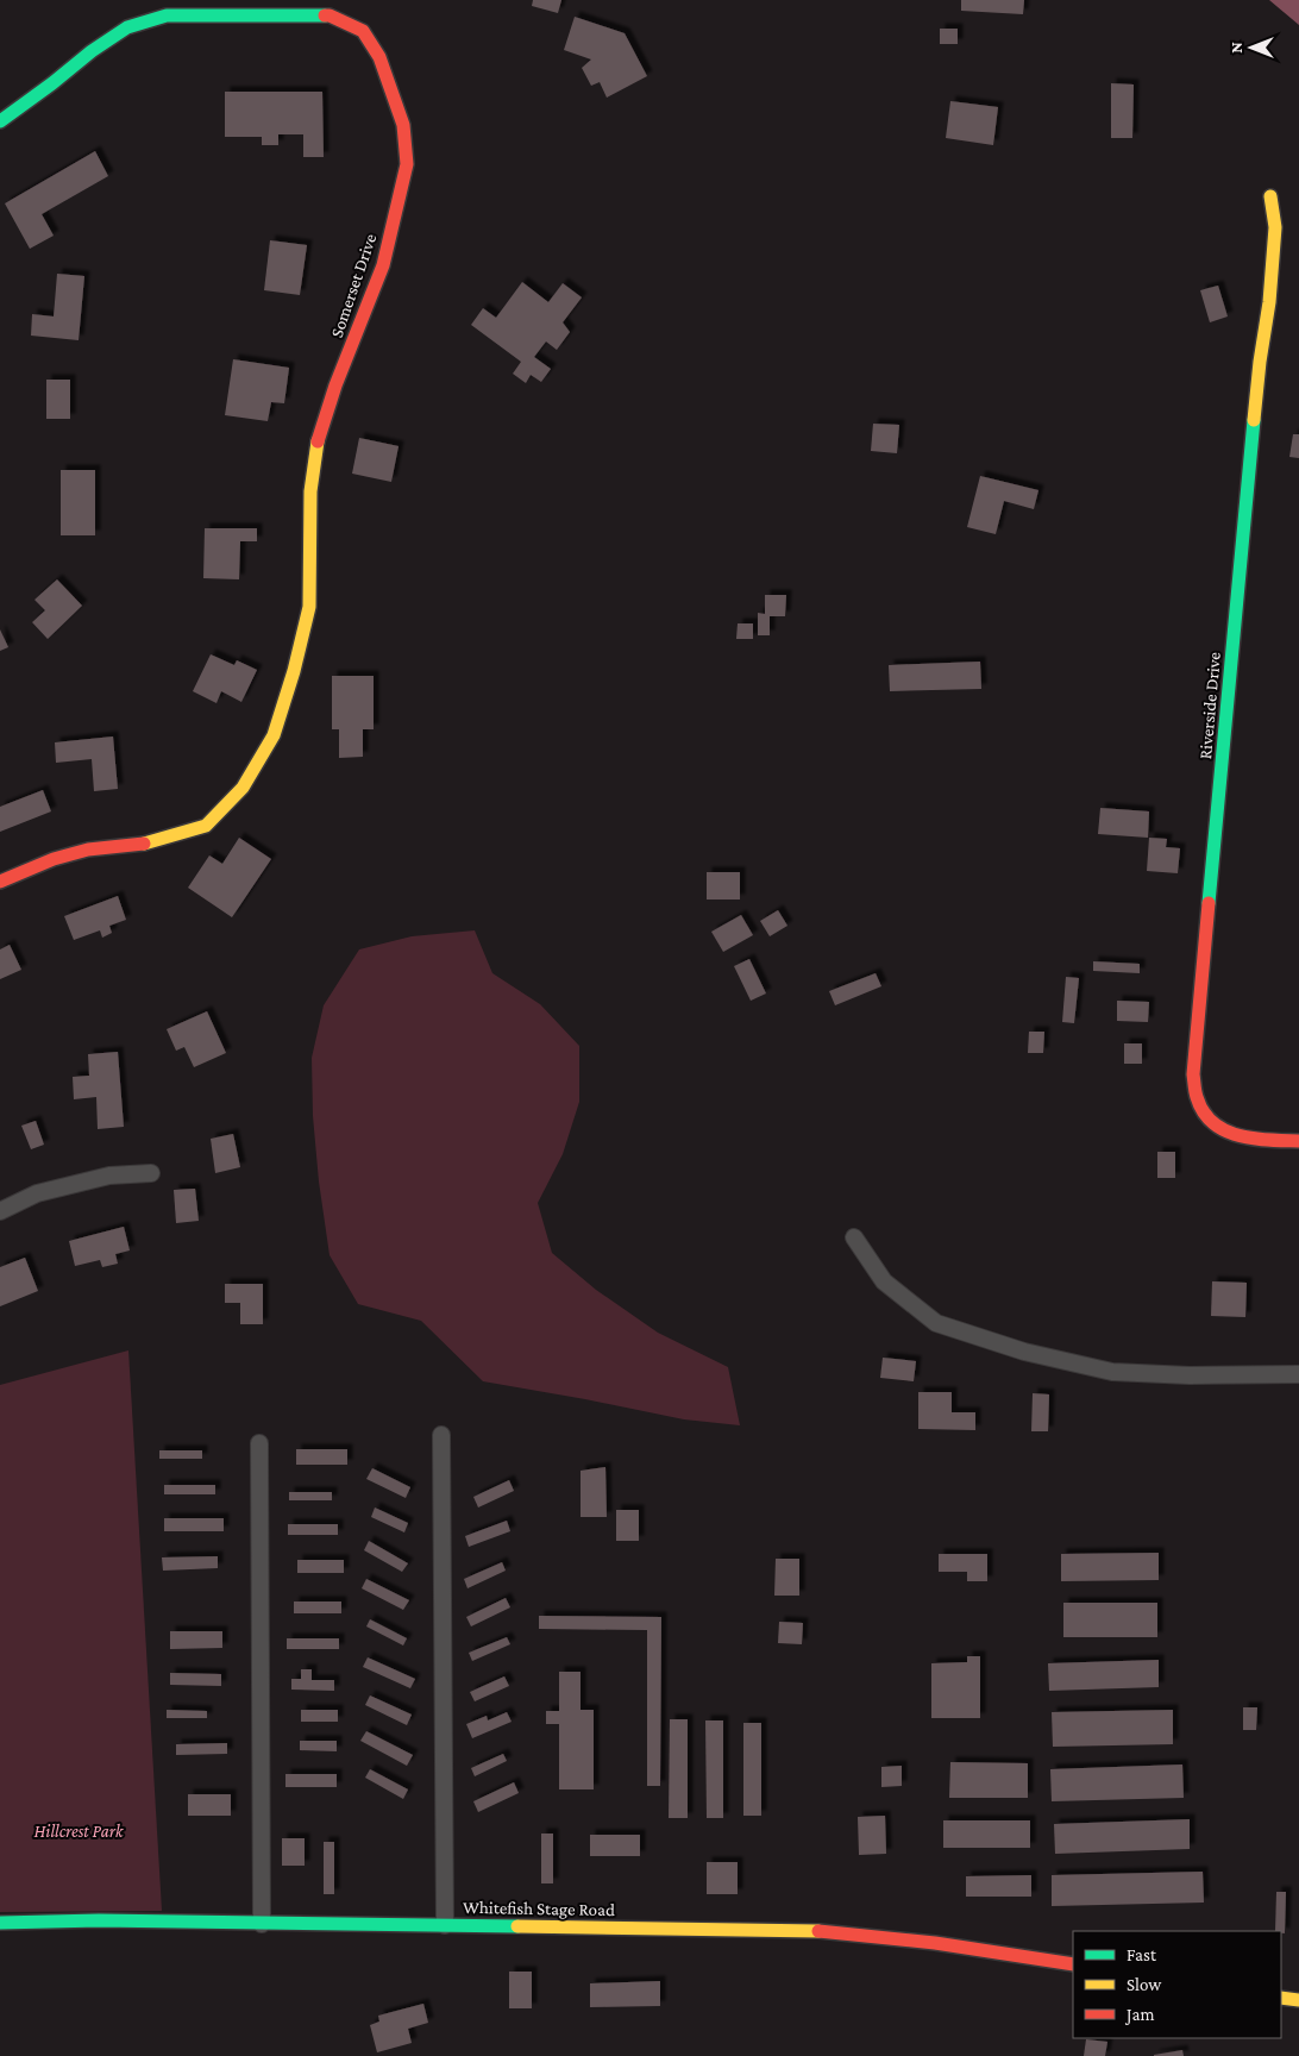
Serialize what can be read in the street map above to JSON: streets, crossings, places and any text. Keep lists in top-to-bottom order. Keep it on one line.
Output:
{"streets":{"street":["Somerset Drive","Riverside Drive","Whitefish Stage Road"]},"parks":["Hillcrest Park"],"legend":["Fast","Slow","Jam"],"north":"left"}
